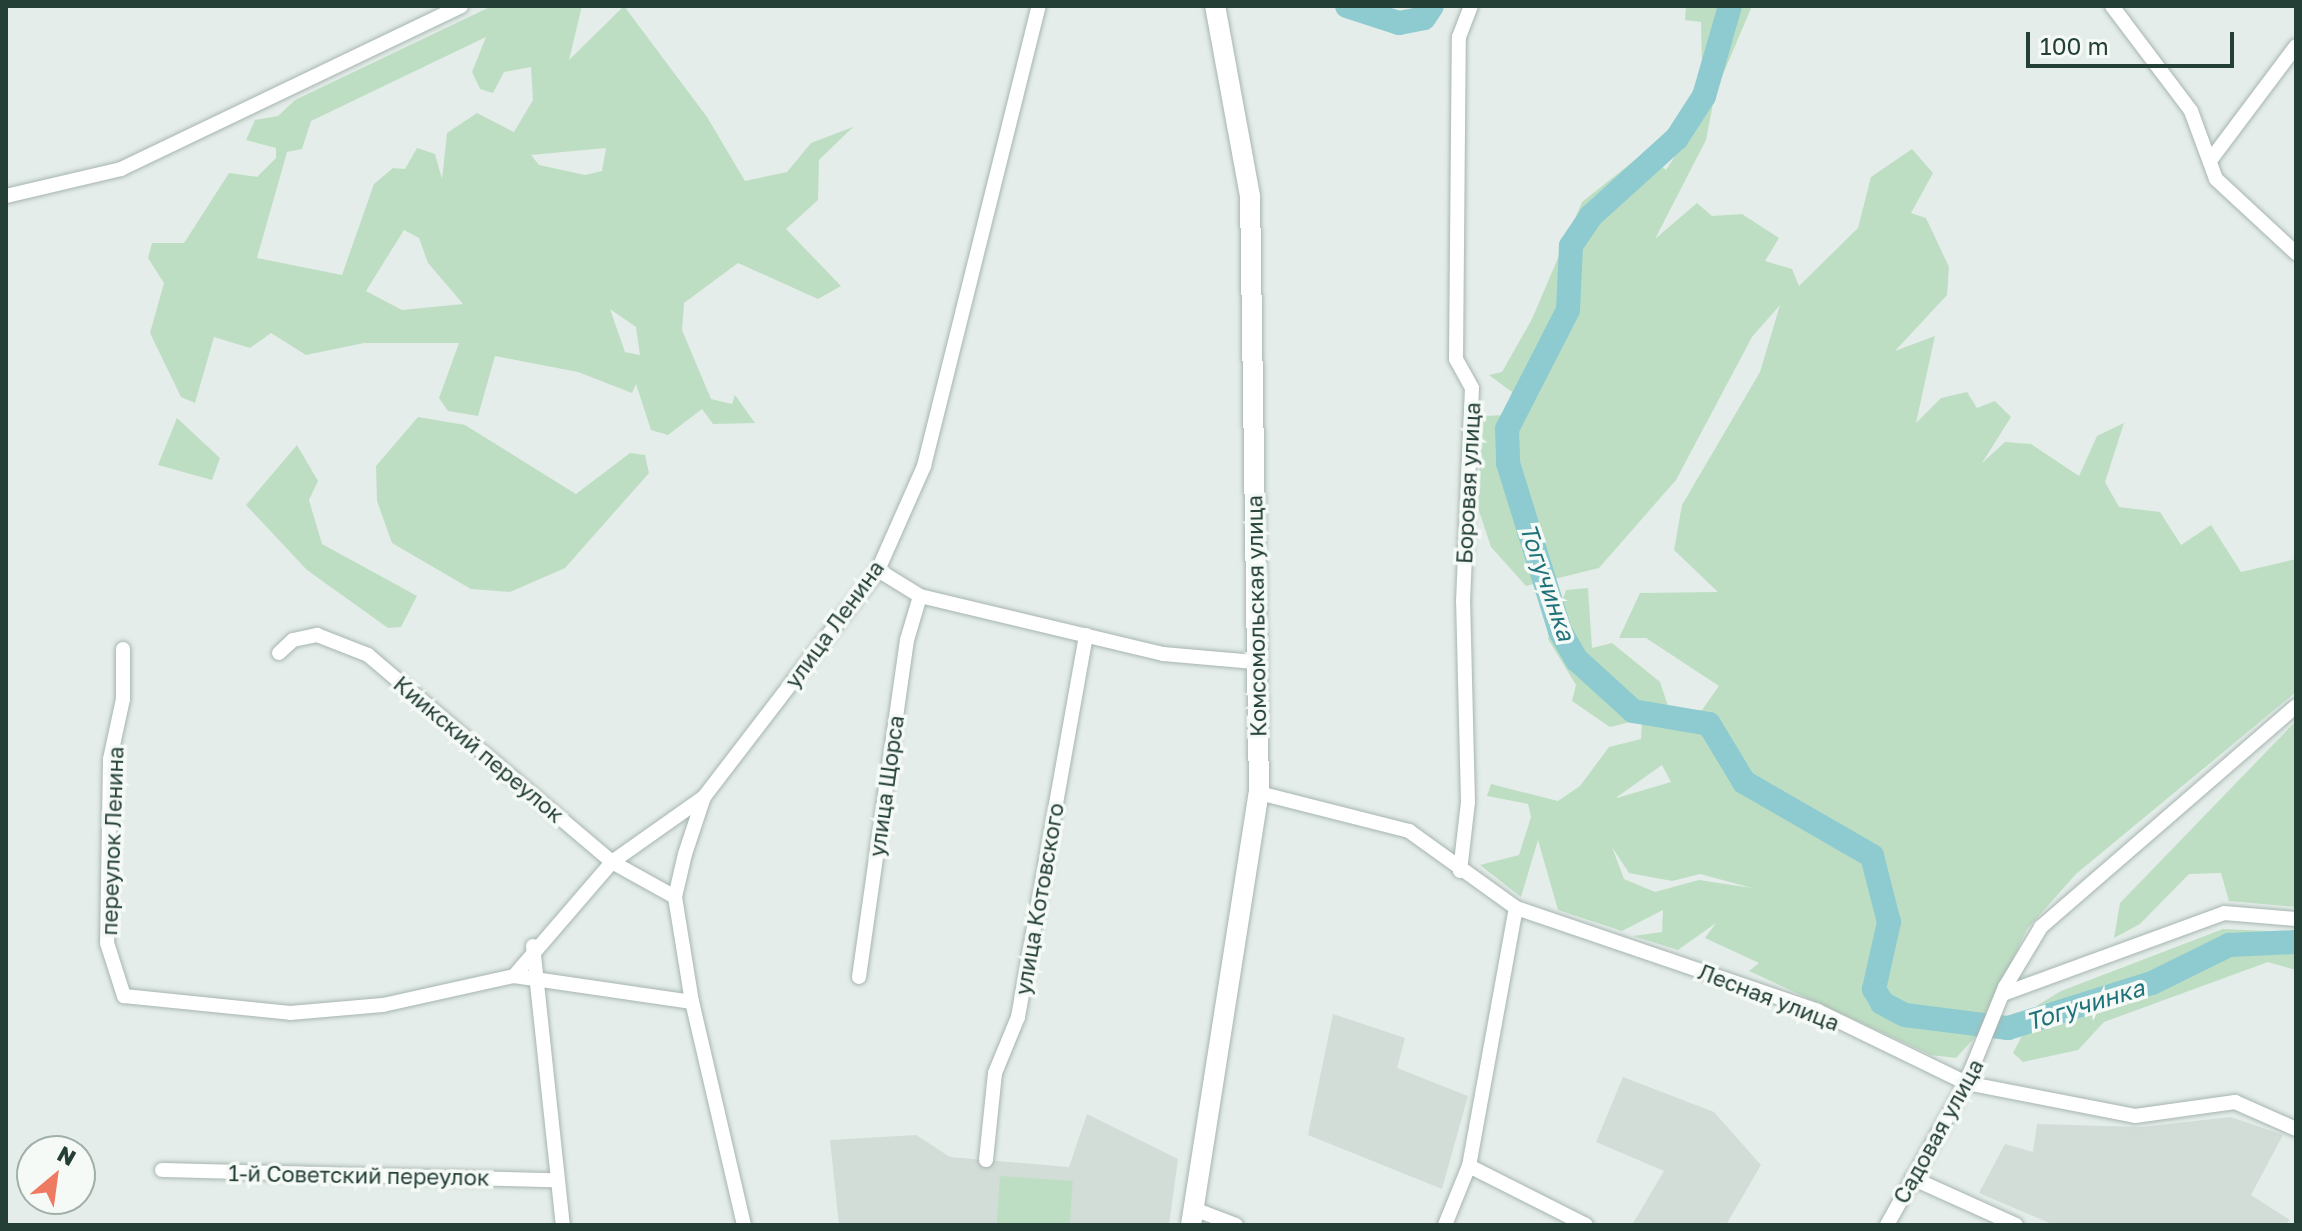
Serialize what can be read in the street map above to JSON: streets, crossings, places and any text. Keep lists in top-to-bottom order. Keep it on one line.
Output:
{"streets":{"main road":["Комсомольская улица"],"street":["Боровая улица","улица Ленина","Киикский переулок","улица Щорса","переулок Ленина","улица Котовского","Лесная улица","Садовая улица","1-й Советский переулок"]},"crossings":[["Боровая улица","Лесная улица"],["Комсомольская улица","Лесная улица"],["улица Ленина","Киикский переулок"],["Лесная улица","Садовая улица"]],"water":["Тогучинка"],"scale_bar":"100 m","north":"top right"}
